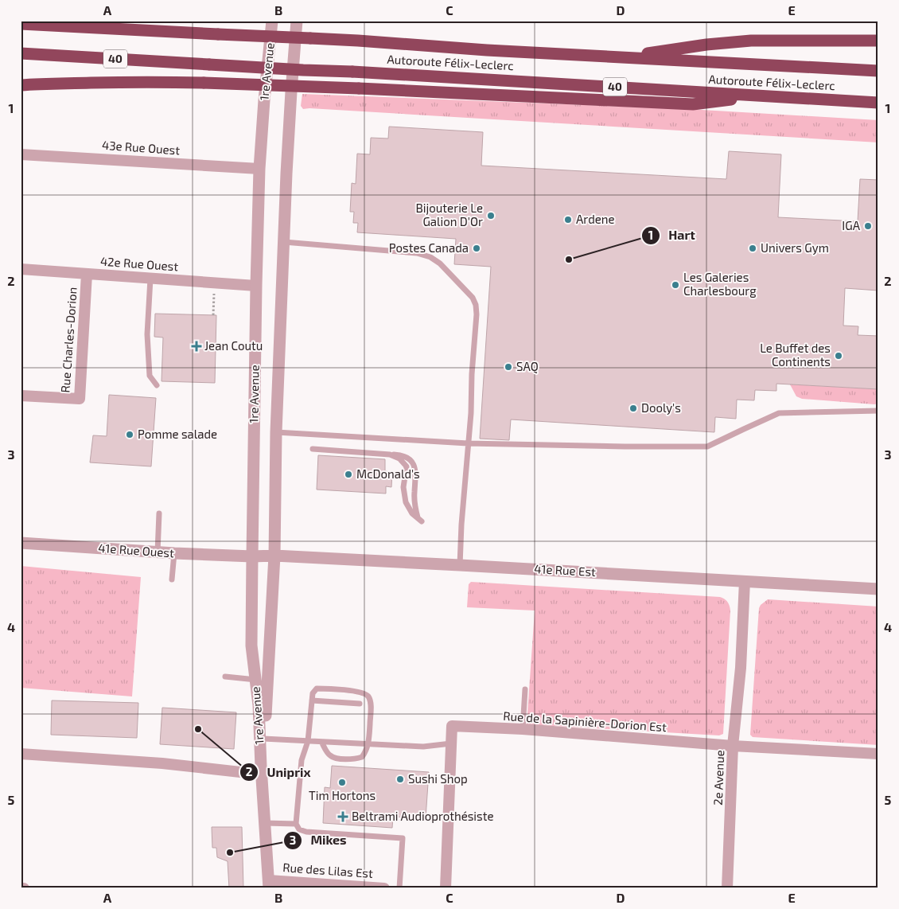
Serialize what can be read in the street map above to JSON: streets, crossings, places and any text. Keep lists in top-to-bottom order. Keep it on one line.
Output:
{"streets":{"highway":["40","Autoroute Félix-Leclerc"],"street":["1re Avenue","43e Rue Ouest","42e Rue Ouest","Rue Charles-Dorion","41e Rue Ouest","41e Rue Est","Rue de la Sapinière-Dorion Est","2e Avenue","Rue des Lilas Est"]},"crossings":[["1re Avenue","43e Rue Ouest"],["1re Avenue","42e Rue Ouest"],["1re Avenue","41e Rue Ouest"],["1re Avenue","41e Rue Est"],["1re Avenue","Rue des Lilas Est"],["42e Rue Ouest","Rue Charles-Dorion"],["41e Rue Ouest","41e Rue Est"],["41e Rue Est","2e Avenue"],["Rue de la Sapinière-Dorion Est","2e Avenue"]],"places":{"other":["Bijouterie Le Galion D'Or","Ardene","IGA","Postes Canada","Univers Gym","Hart","Les Galeries Charlesbourg","Le Buffet des Continents","SAQ","Dooly's","Pomme salade","McDonald's","Uniprix","Sushi Shop","Tim Hortons","Mikes"],"health":["Jean Coutu","Beltrami Audioprothésiste"]},"grid":{"columns":["A","B","C","D","E"],"rows":["1","2","3","4","5"]}}
